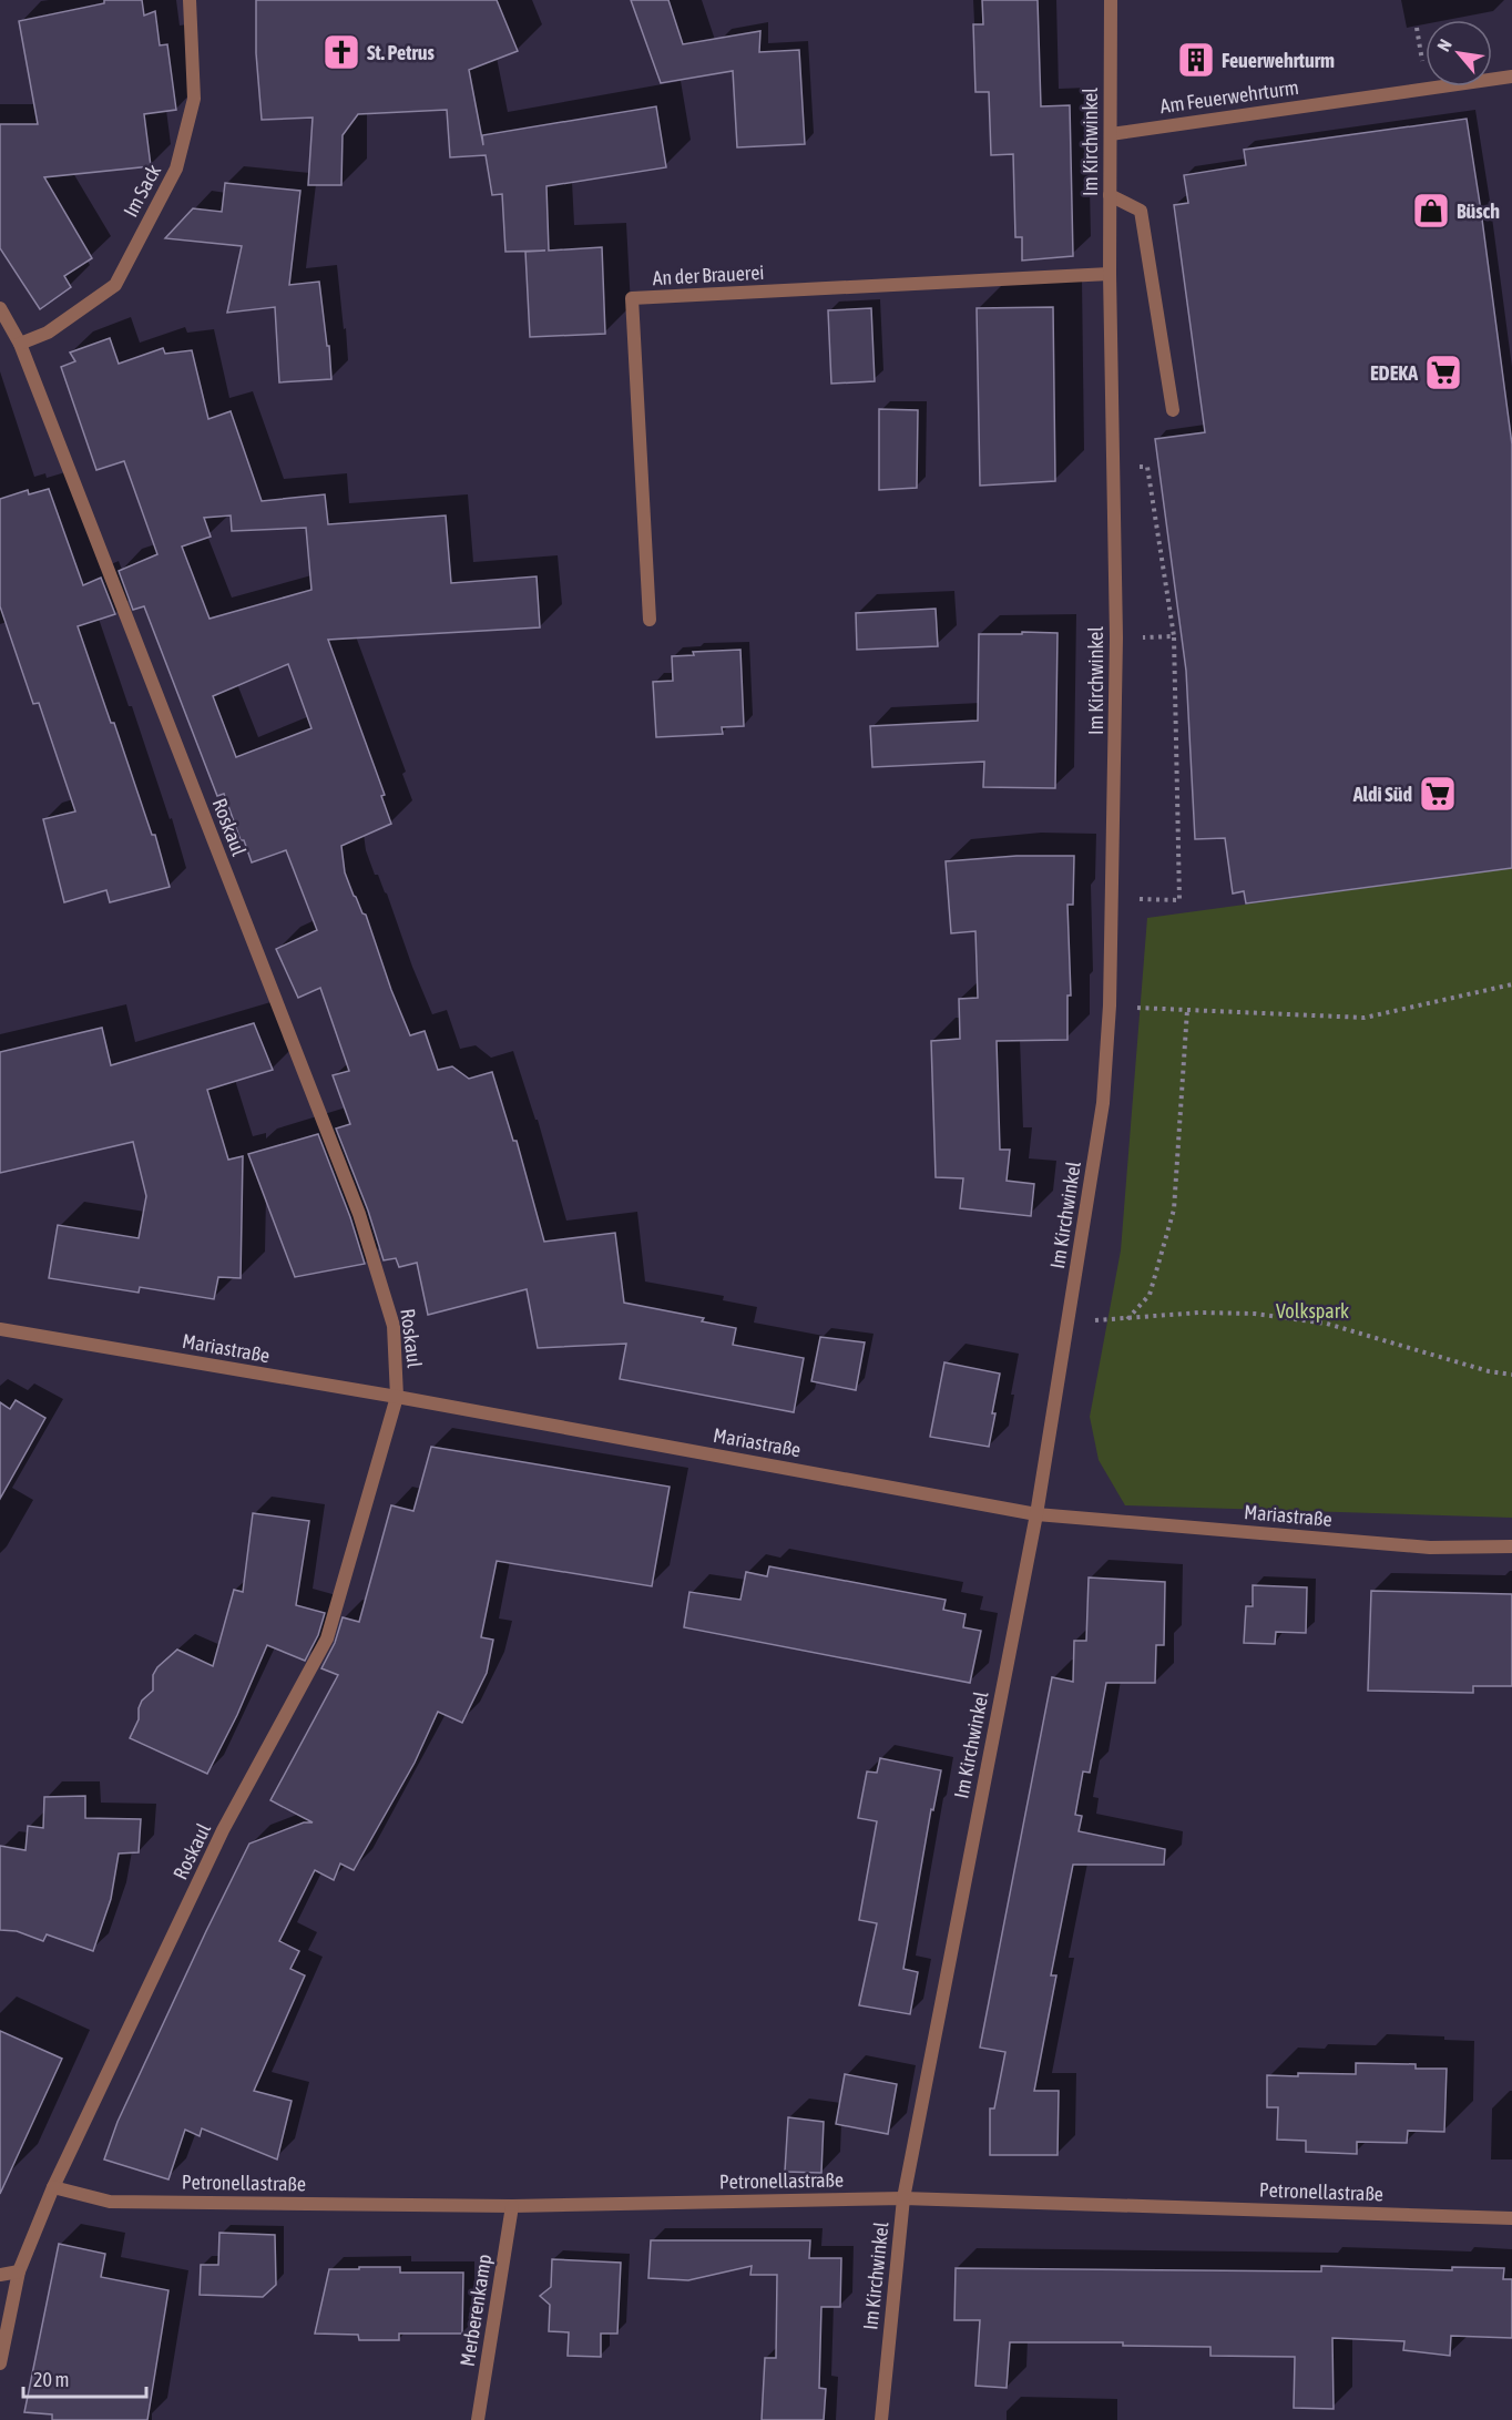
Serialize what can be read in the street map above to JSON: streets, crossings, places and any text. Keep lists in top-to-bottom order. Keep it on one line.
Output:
{"streets":{"street":["Am Feuerwehrturm","Im Kirchwinkel","Im Sack","An der Brauerei","Roskaul","Mariastraße","Petronellastraße","Merberenkamp"]},"crossings":[["Am Feuerwehrturm","Im Kirchwinkel"],["Im Kirchwinkel","An der Brauerei"],["Im Kirchwinkel","Mariastraße"],["Im Kirchwinkel","Petronellastraße"],["Im Sack","Roskaul"],["Roskaul","Mariastraße"],["Roskaul","Petronellastraße"],["Petronellastraße","Merberenkamp"]],"parks":["Volkspark"],"places":{"church":["St. Petrus"],"building":["Feuerwehrturm"],"shop":["Büsch"],"supermarket":["EDEKA","Aldi Süd"]},"scale_bar":"20 m","north":"top left"}
